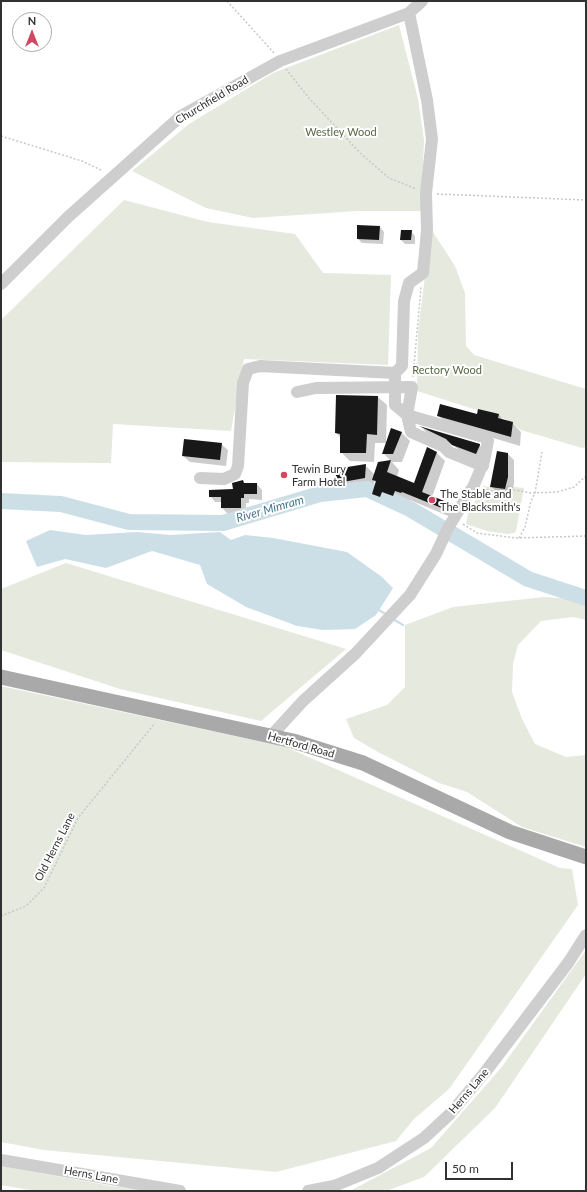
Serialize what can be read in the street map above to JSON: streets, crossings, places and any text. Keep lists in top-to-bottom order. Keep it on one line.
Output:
{"streets":{"main road":["Hertford Road"],"street":["Churchfield Road","Herns Lane"],"path":["Old Herns Lane"]},"crossings":[["Hertford Road","Old Herns Lane"]],"water":["River Mimram"],"parks":["Westley Wood","Rectory Wood"],"places":["Tewin Bury Farm Hotel","The Stable and The Blacksmith's"],"scale_bar":"50 m","north":"top"}
